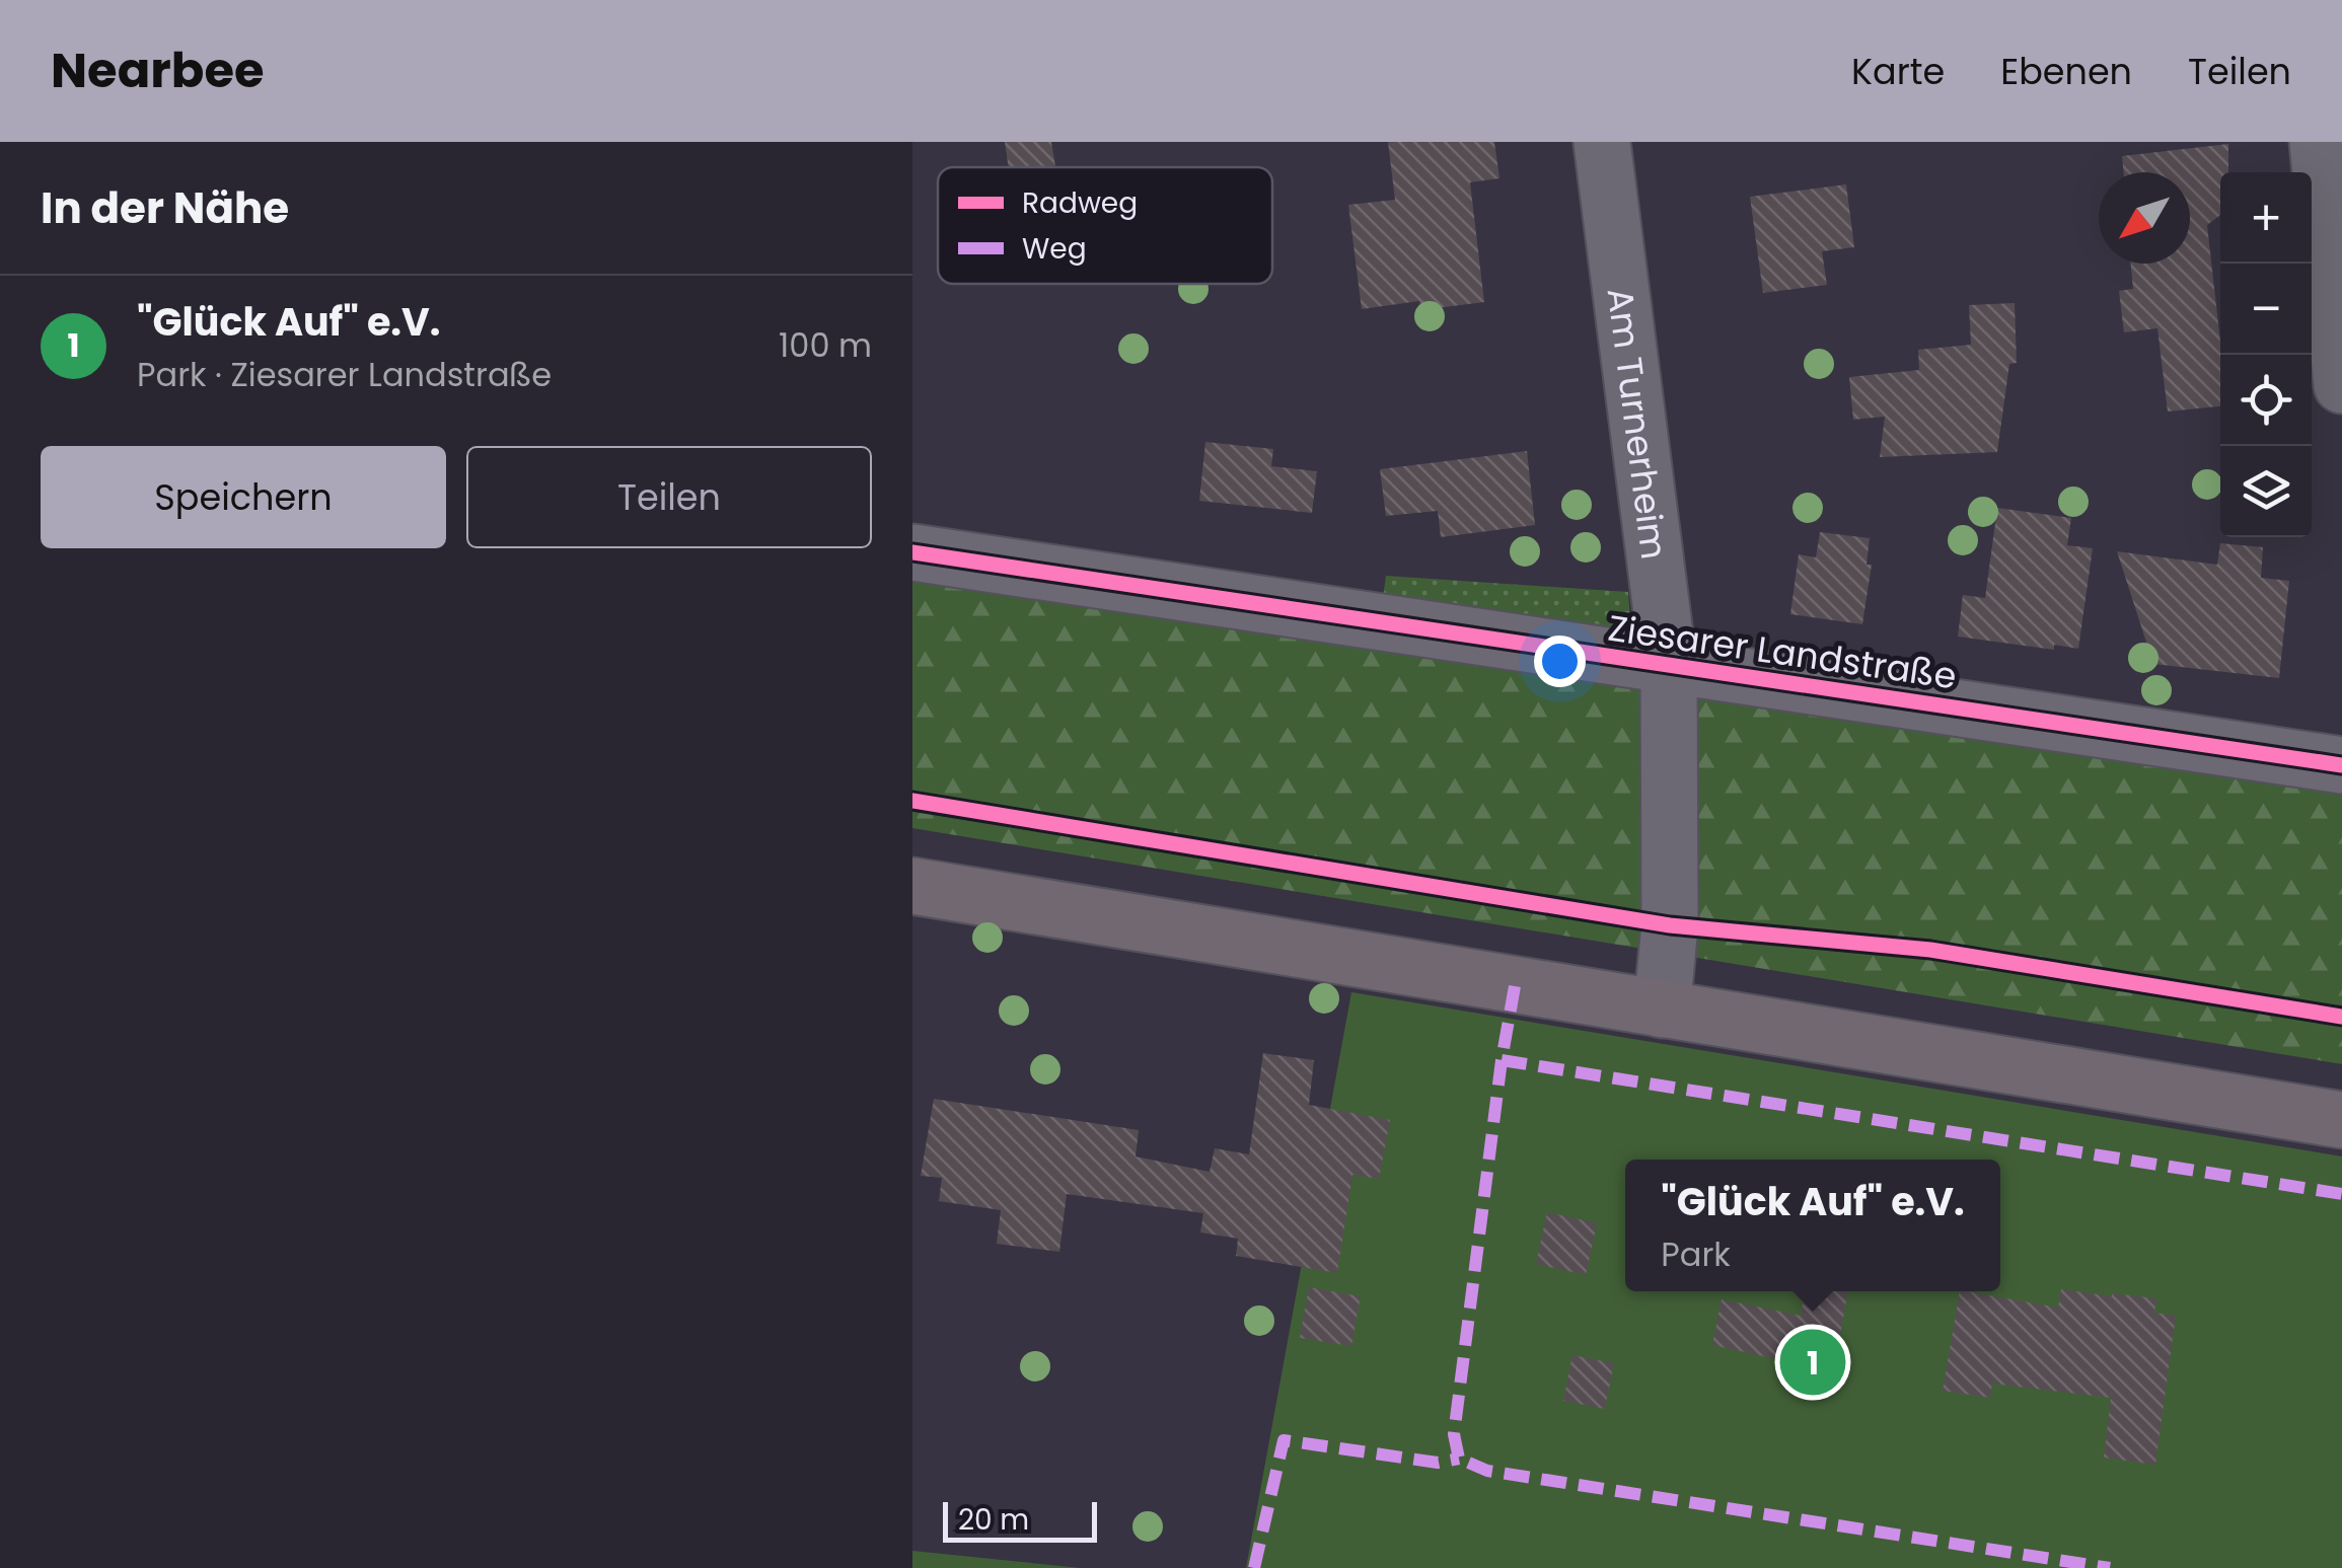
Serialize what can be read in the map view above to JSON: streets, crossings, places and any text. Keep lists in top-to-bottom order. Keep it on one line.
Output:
{"streets":{"street":["Am Turnerheim","Ziesarer Landstraße"]},"crossings":[["Am Turnerheim","Ziesarer Landstraße"]],"legend":["Radweg","Weg"],"scale_bar":"20 m","north":"bottom left","page":{"header":"Nearbee","nav":["Karte","Ebenen","Teilen"],"heading":"In der Nähe","map_buttons":["+","−"],"list":[{"mark":"1","name":"\"Glück Auf\" e.V.","note":"Park · Ziesarer Landstraße","value":"100 m"}],"buttons":["Speichern","Teilen"],"popup":["\"Glück Auf\" e.V.","Park"],"pins":"1","scale":"20 m"}}
